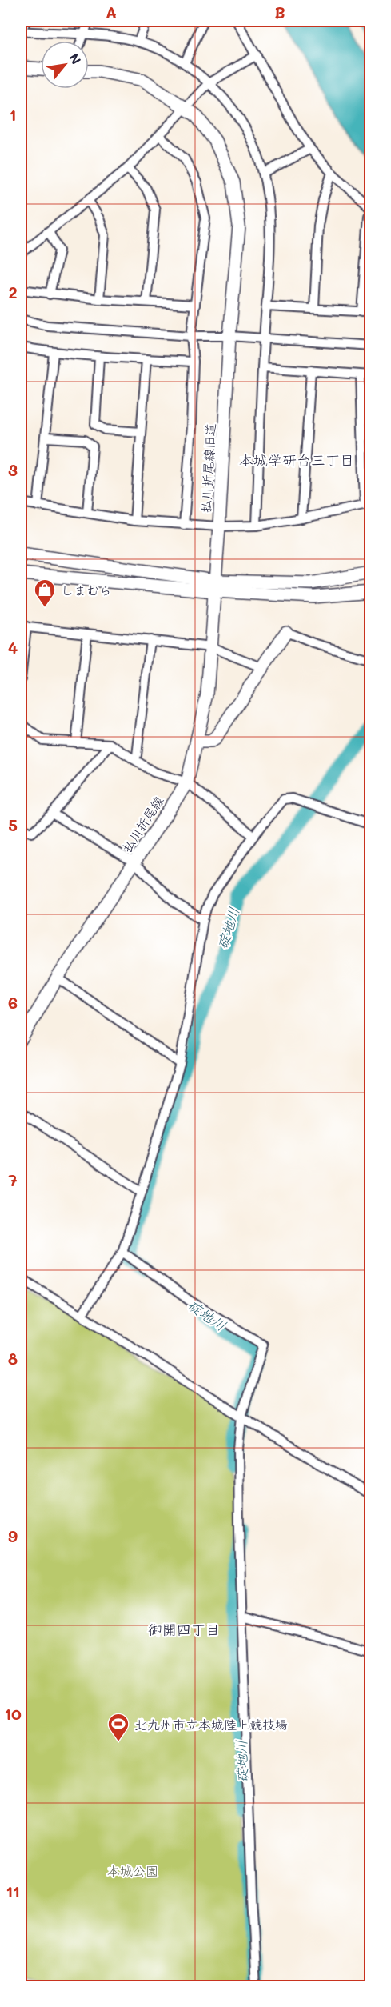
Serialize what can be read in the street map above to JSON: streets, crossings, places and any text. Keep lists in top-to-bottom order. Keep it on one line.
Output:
{"streets":{"street":["払川折尾線旧道","払川折尾線"]},"crossings":[["払川折尾線旧道","払川折尾線"]],"districts":["本城学研台三丁目","御開四丁目"],"water":["碇地川"],"parks":["本城公園"],"places":{"shop":["しまむら"],"sports":["北九州市立本城陸上競技場"]},"north":"top right","grid":{"columns":["A","B"],"rows":["1","2","3","4","5","6","7","8","9","10","11"]}}
